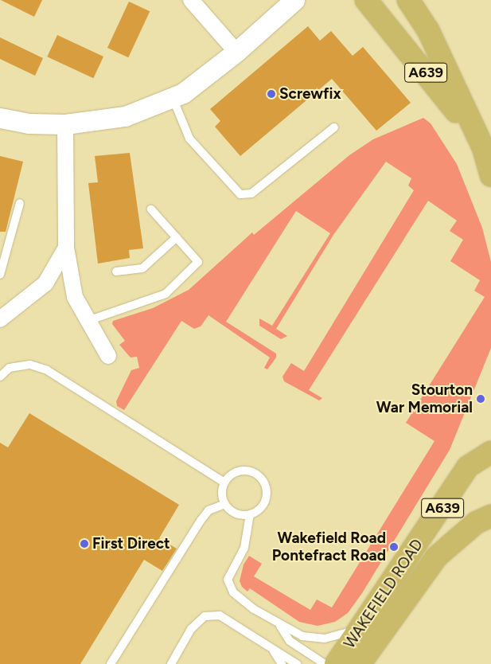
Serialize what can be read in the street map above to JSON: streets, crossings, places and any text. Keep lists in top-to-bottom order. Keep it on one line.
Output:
{"streets":{"main road":["A639","WAKEFIELD ROAD"]},"places":["Screwfix","Stourton War Memorial","First Direct","Wakefield Road Pontefract Road"]}
